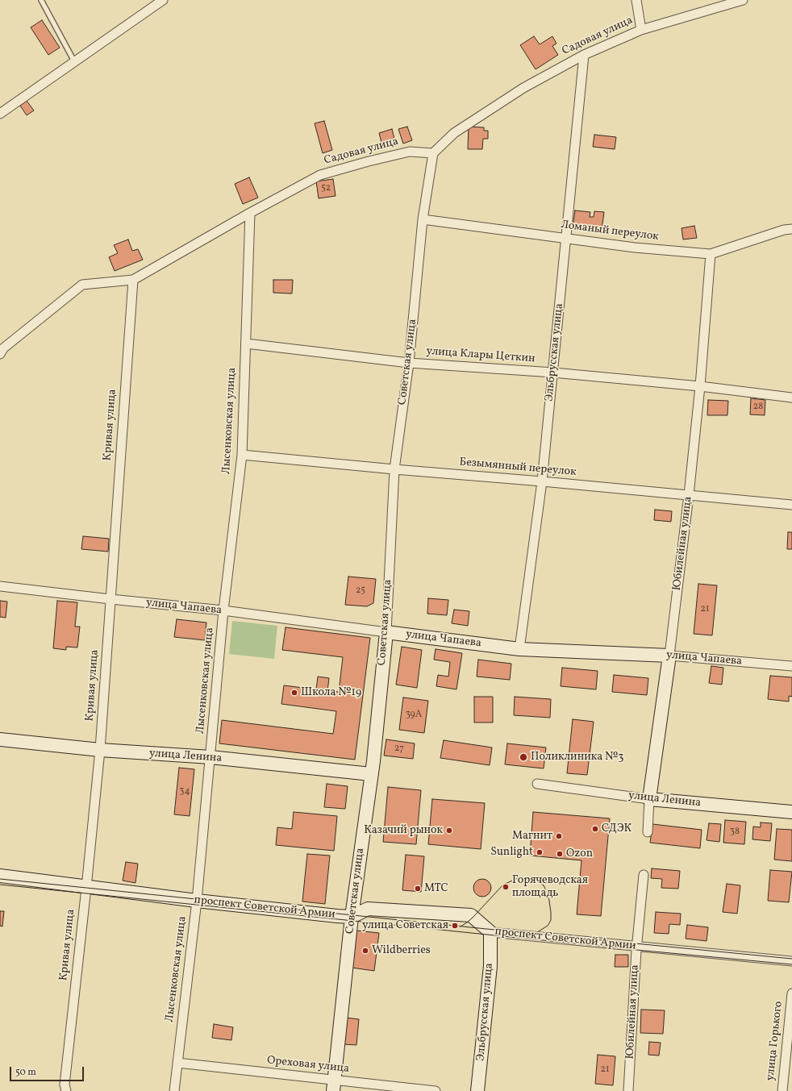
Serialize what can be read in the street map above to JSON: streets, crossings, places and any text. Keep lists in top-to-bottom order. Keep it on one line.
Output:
{"streets":{"main road":["Эльбрусская улица","Советская улица","Юбилейная улица","улица Чапаева","улица Ленина","проспект Советской Армии"],"street":["Садовая улица","Ломаный переулок","улица Клары Цеткин","Лысенковская улица","Кривая улица","Безымянный переулок","улица Горького","Ореховая улица"]},"crossings":[["Садовая улица","Эльбрусская улица"],["Садовая улица","Советская улица"],["Садовая улица","Лысенковская улица"],["Садовая улица","Кривая улица"],["Ломаный переулок","Эльбрусская улица"],["Ломаный переулок","Советская улица"],["Ломаный переулок","Юбилейная улица"],["Эльбрусская улица","улица Клары Цеткин"],["Эльбрусская улица","Безымянный переулок"],["Эльбрусская улица","улица Чапаева"],["Эльбрусская улица","проспект Советской Армии"],["улица Клары Цеткин","Советская улица"],["улица Клары Цеткин","Лысенковская улица"],["улица Клары Цеткин","Юбилейная улица"],["Советская улица","Безымянный переулок"],["Советская улица","улица Чапаева"],["Советская улица","улица Ленина"],["Советская улица","проспект Советской Армии"],["Советская улица","Ореховая улица"],["Лысенковская улица","Безымянный переулок"],["Лысенковская улица","улица Чапаева"],["Лысенковская улица","улица Ленина"],["Лысенковская улица","проспект Советской Армии"],["Лысенковская улица","Ореховая улица"],["Кривая улица","улица Чапаева"],["Кривая улица","улица Ленина"],["Кривая улица","проспект Советской Армии"],["Безымянный переулок","Юбилейная улица"],["Юбилейная улица","улица Чапаева"],["Юбилейная улица","улица Ленина"],["Юбилейная улица","проспект Советской Армии"]],"places":["Школа №19","Поликлиника №3","СДЭК","Казачий рынок","Магнит","Sunlight","Ozon","Горячеводская площадь","МТС","улица Советская","Wildberries"],"house_numbers":["52","28","25","21","39А","27","34","38","21"],"scale_bar":"50 m"}
